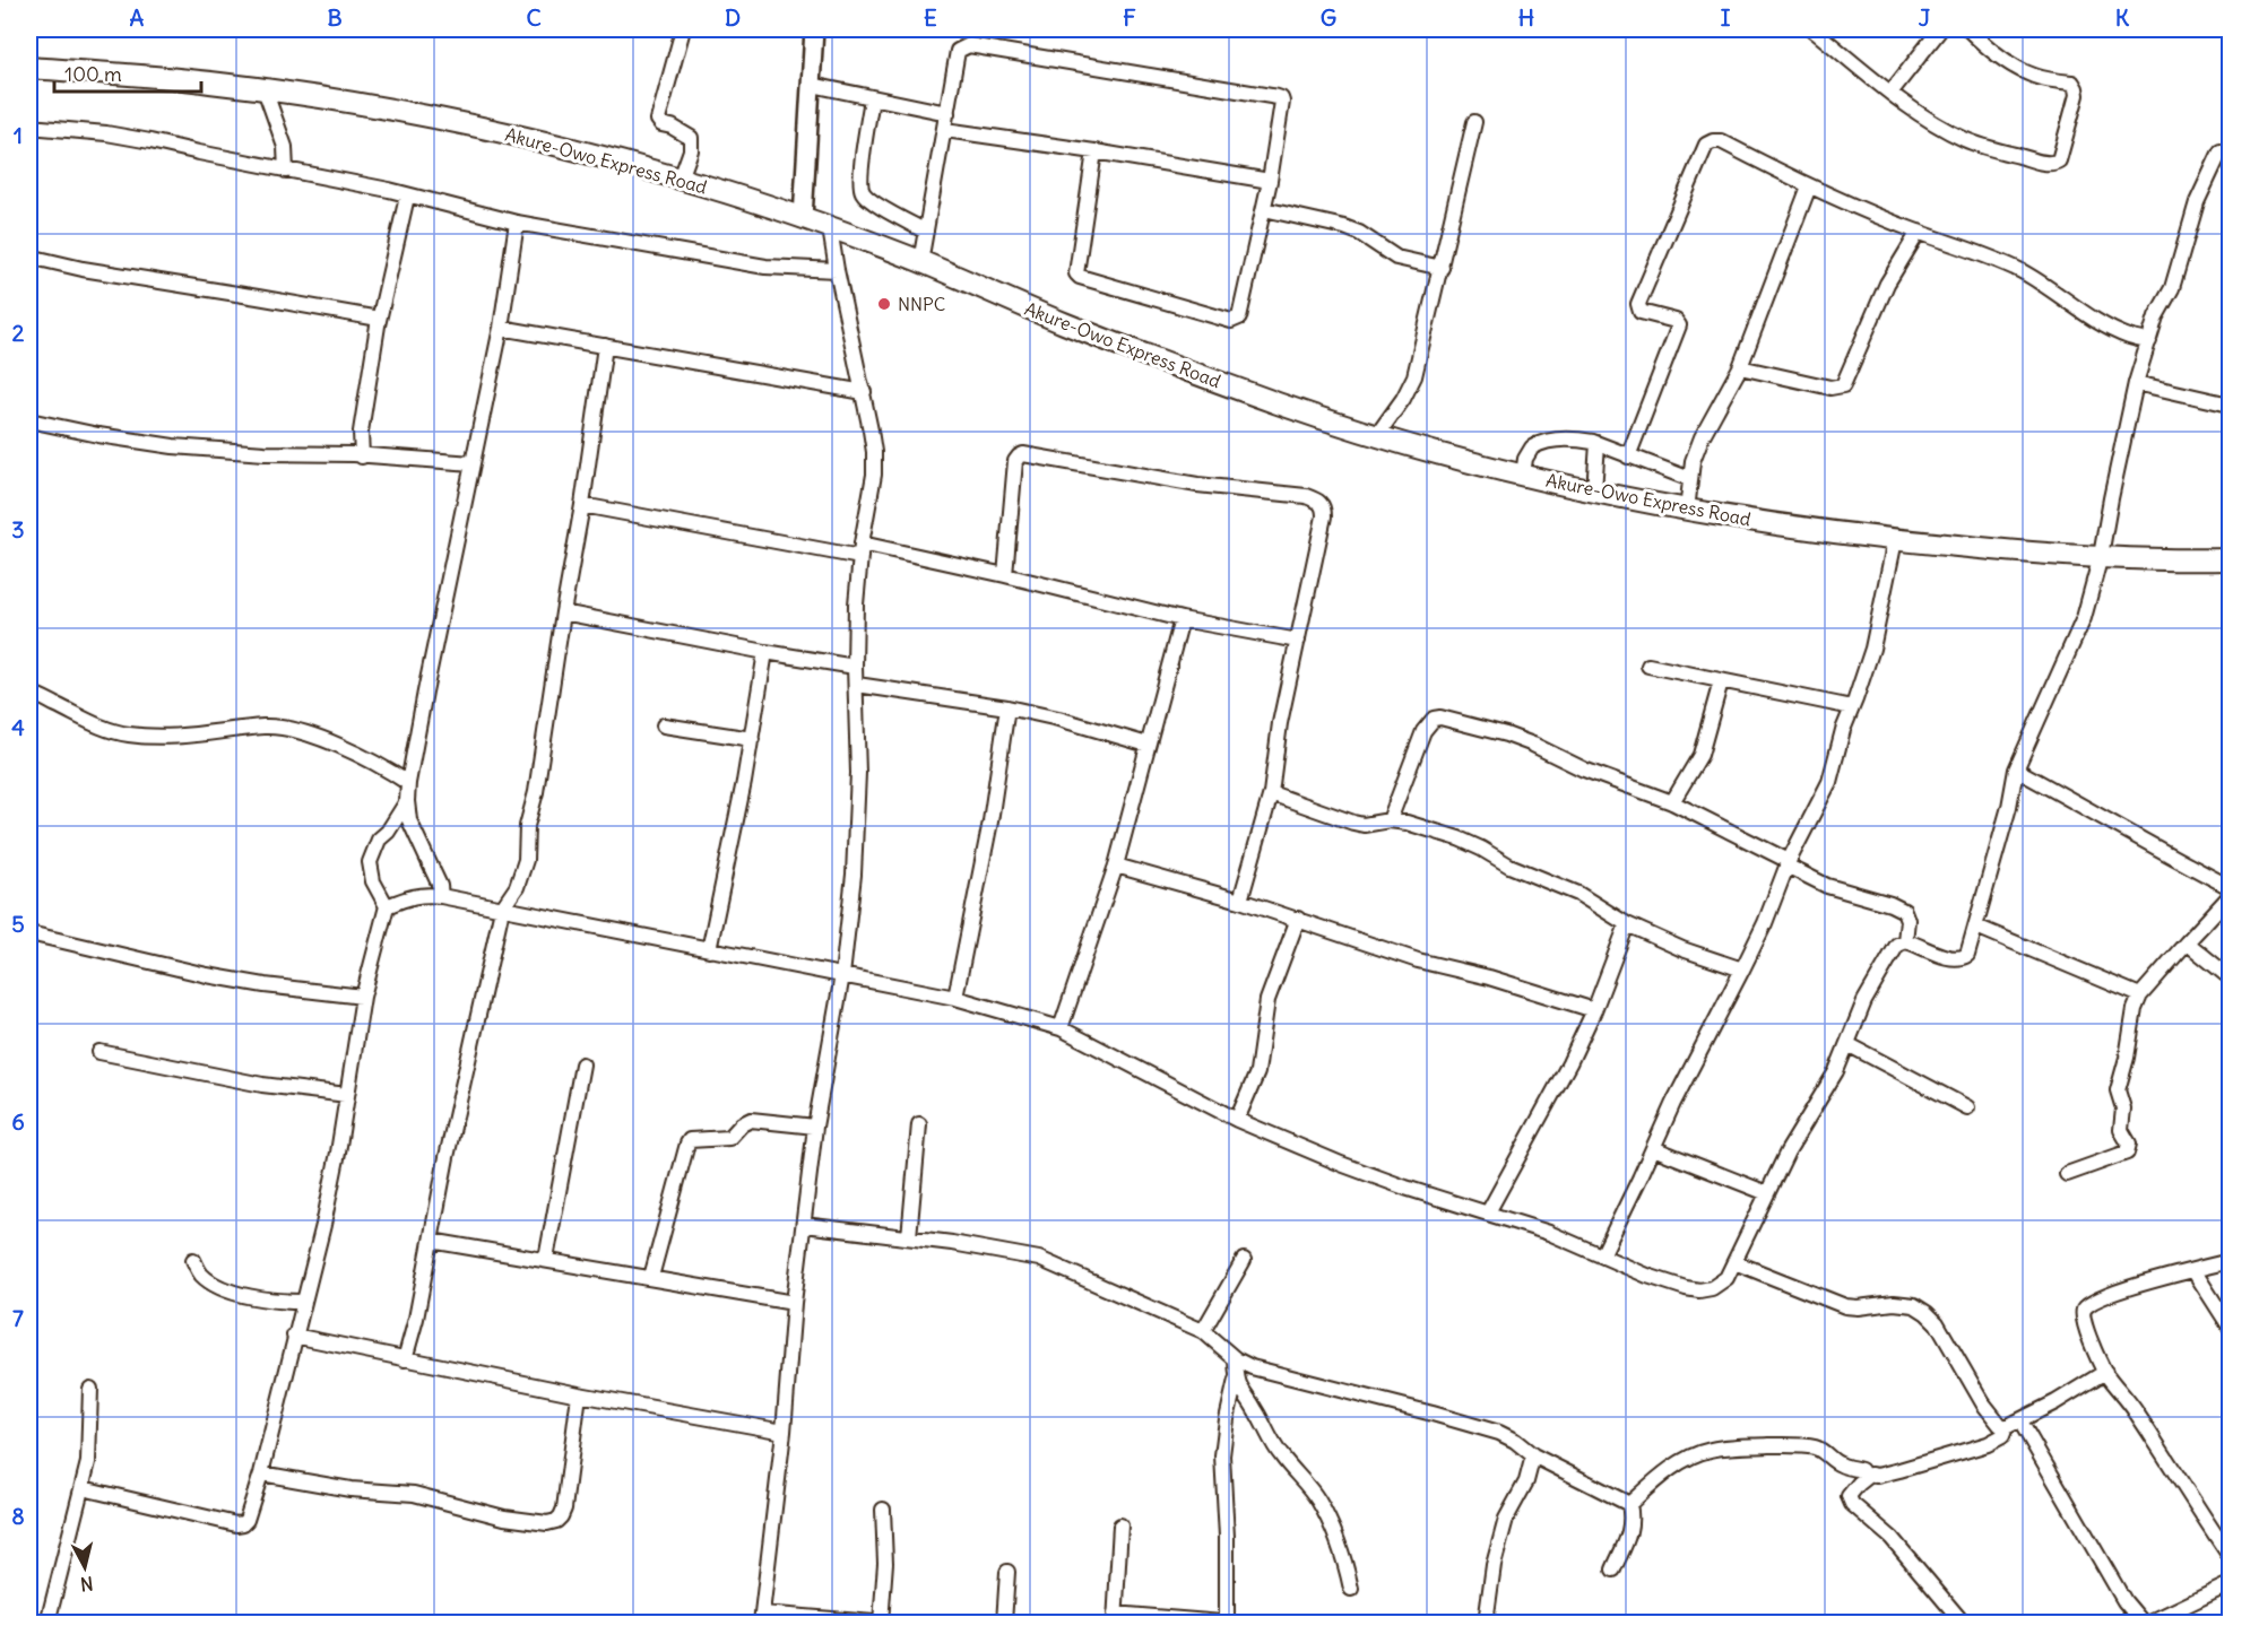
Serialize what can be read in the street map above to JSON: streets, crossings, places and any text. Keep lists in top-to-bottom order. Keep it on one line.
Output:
{"streets":{"highway":["Akure-Owo Express Road"]},"places":["NNPC"],"scale_bar":"100 m","north":"bottom","grid":{"columns":["A","B","C","D","E","F","G","H","I","J","K"],"rows":["1","2","3","4","5","6","7","8"]}}
